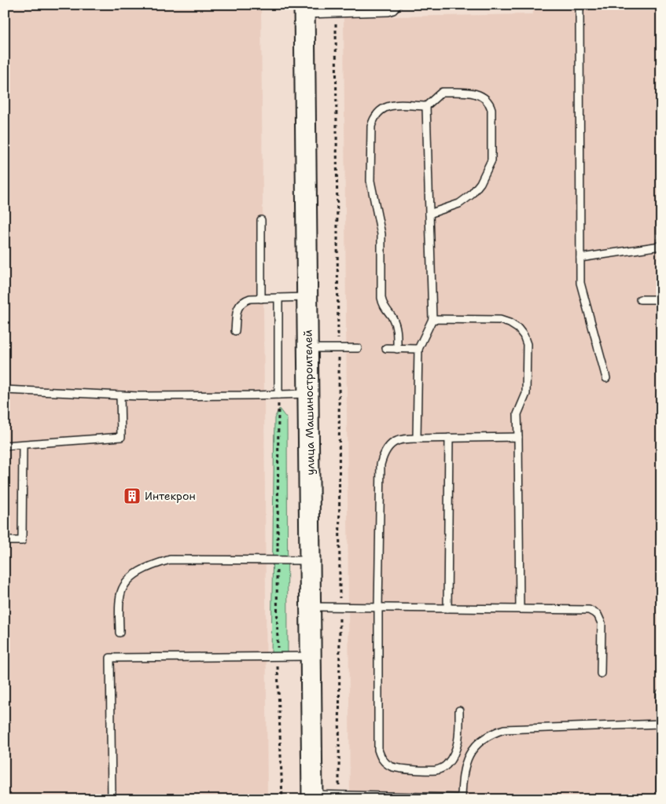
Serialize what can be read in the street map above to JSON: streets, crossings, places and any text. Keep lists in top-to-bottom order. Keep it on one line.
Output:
{"streets":{"main road":["улица Машиностроителей"]},"places":{"building":["Интекрон"]}}
